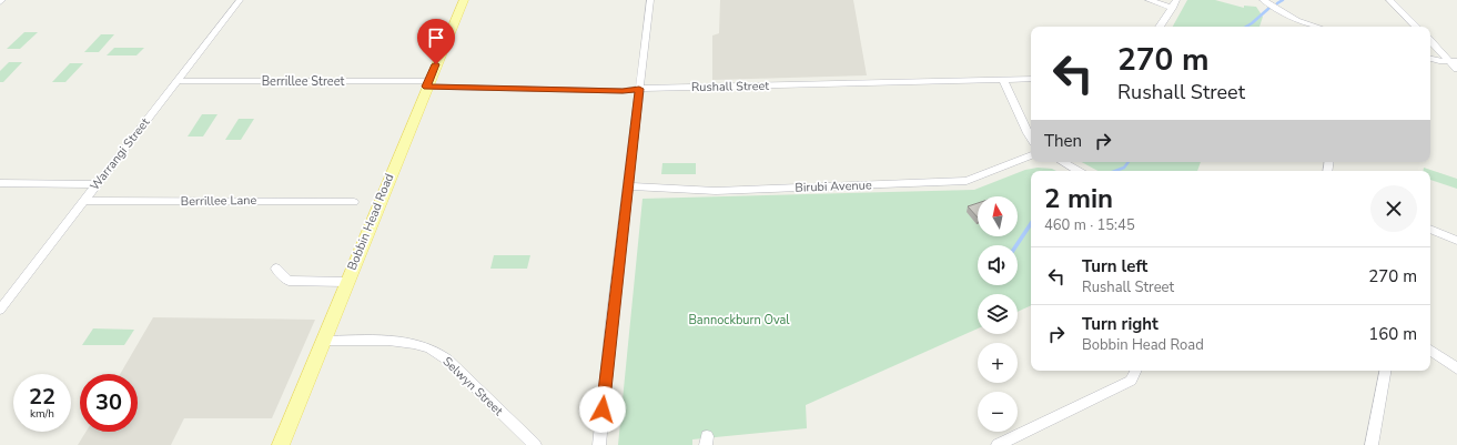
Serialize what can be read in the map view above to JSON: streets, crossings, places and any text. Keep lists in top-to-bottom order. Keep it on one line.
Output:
{"streets":{"main road":["Bobbin Head Road"],"street":["Berrillee Street","Rushall Street","Warrangi Street","Birubi Avenue","Berrillee Lane","Selwyn Street"]},"crossings":[["Berrillee Street","Rushall Street"],["Berrillee Street","Warrangi Street"],["Berrillee Street","Bobbin Head Road"],["Rushall Street","Bobbin Head Road"],["Warrangi Street","Berrillee Lane"],["Bobbin Head Road","Selwyn Street"]],"parks":["Bannockburn Oval"],"north":"top","page":{"turn":["270 m","Rushall Street"],"then":"Then","heading":["2 min","460 m · 15:45"],"map_buttons":["+","−"],"list":[{"name":"Turn left","note":"Rushall Street","value":"270 m"},{"name":"Turn right","note":"Bobbin Head Road","value":"160 m"}],"speed":"22 km/h","limit":"30"}}
